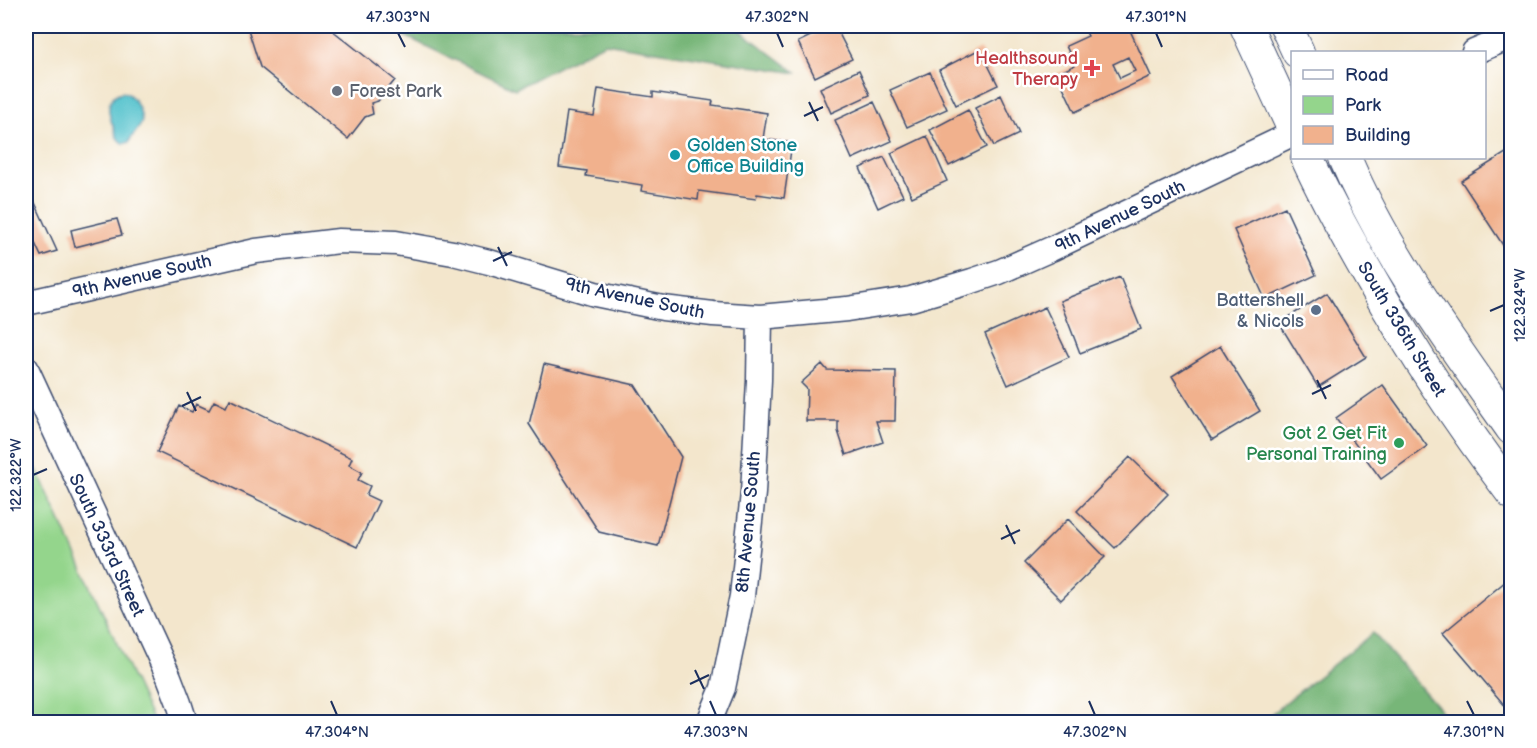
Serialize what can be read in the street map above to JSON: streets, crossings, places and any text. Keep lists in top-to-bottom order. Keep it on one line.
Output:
{"streets":{"main road":["South 336th Street"],"street":["9th Avenue South","8th Avenue South","South 333rd Street"]},"crossings":[["9th Avenue South","8th Avenue South"]],"places":{"health":["Healthsound Therapy"],"other":["Forest Park","Golden Stone Office Building","Battershell & Nicols","Got 2 Get Fit Personal Training"]},"legend":["Road","Park","Building"],"coordinates":["47.303°N","47.302°N","47.301°N","122.324°W","122.322°W","47.304°N"]}
